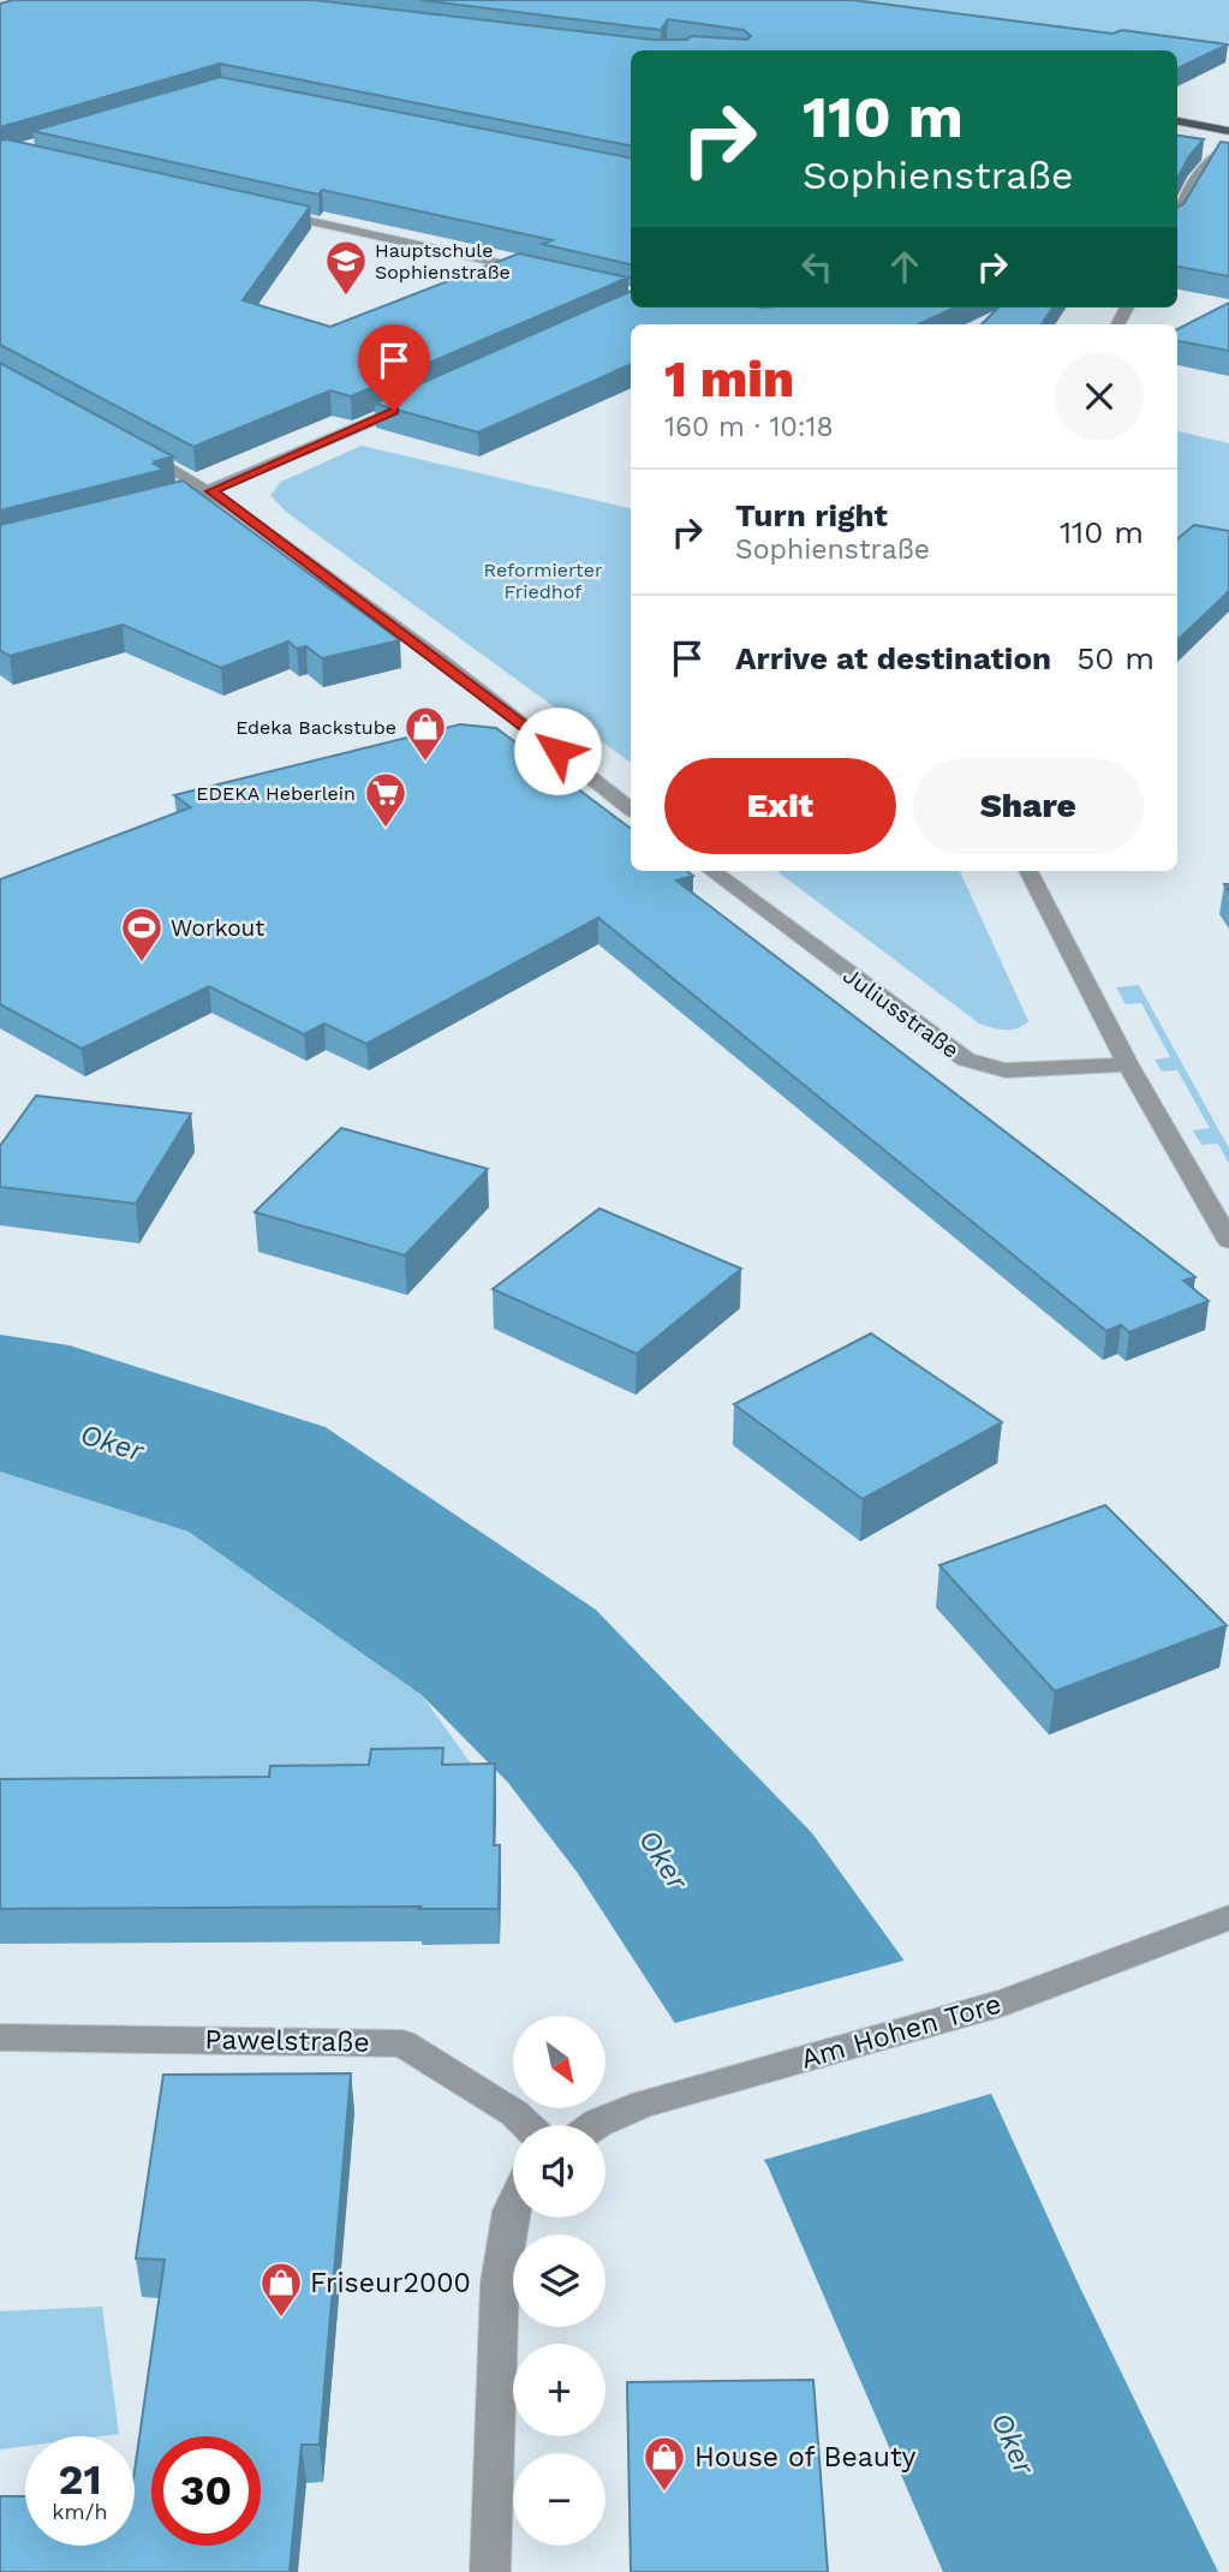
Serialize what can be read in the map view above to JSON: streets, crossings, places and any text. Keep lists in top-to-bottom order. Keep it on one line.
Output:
{"streets":{"street":["Juliusstraße","Am Hohen Tore","Pawelstraße"]},"water":["Oker"],"parks":["Reformierter Friedhof"],"places":{"school or university":["Hauptschule Sophienstraße"],"shop":["Edeka Backstube","Friseur2000","House of Beauty"],"supermarket":["EDEKA Heberlein"],"sports":["Workout"]},"north":"bottom right","page":{"turn":["110 m","Sophienstraße"],"heading":["1 min","160 m · 10:18"],"list":[{"name":"Turn right","note":"Sophienstraße","value":"110 m"},{"name":"Arrive at destination","value":"50 m"}],"buttons":["Exit","Share"],"map_buttons":["+","−"],"speed":"21 km/h","limit":"30"}}
